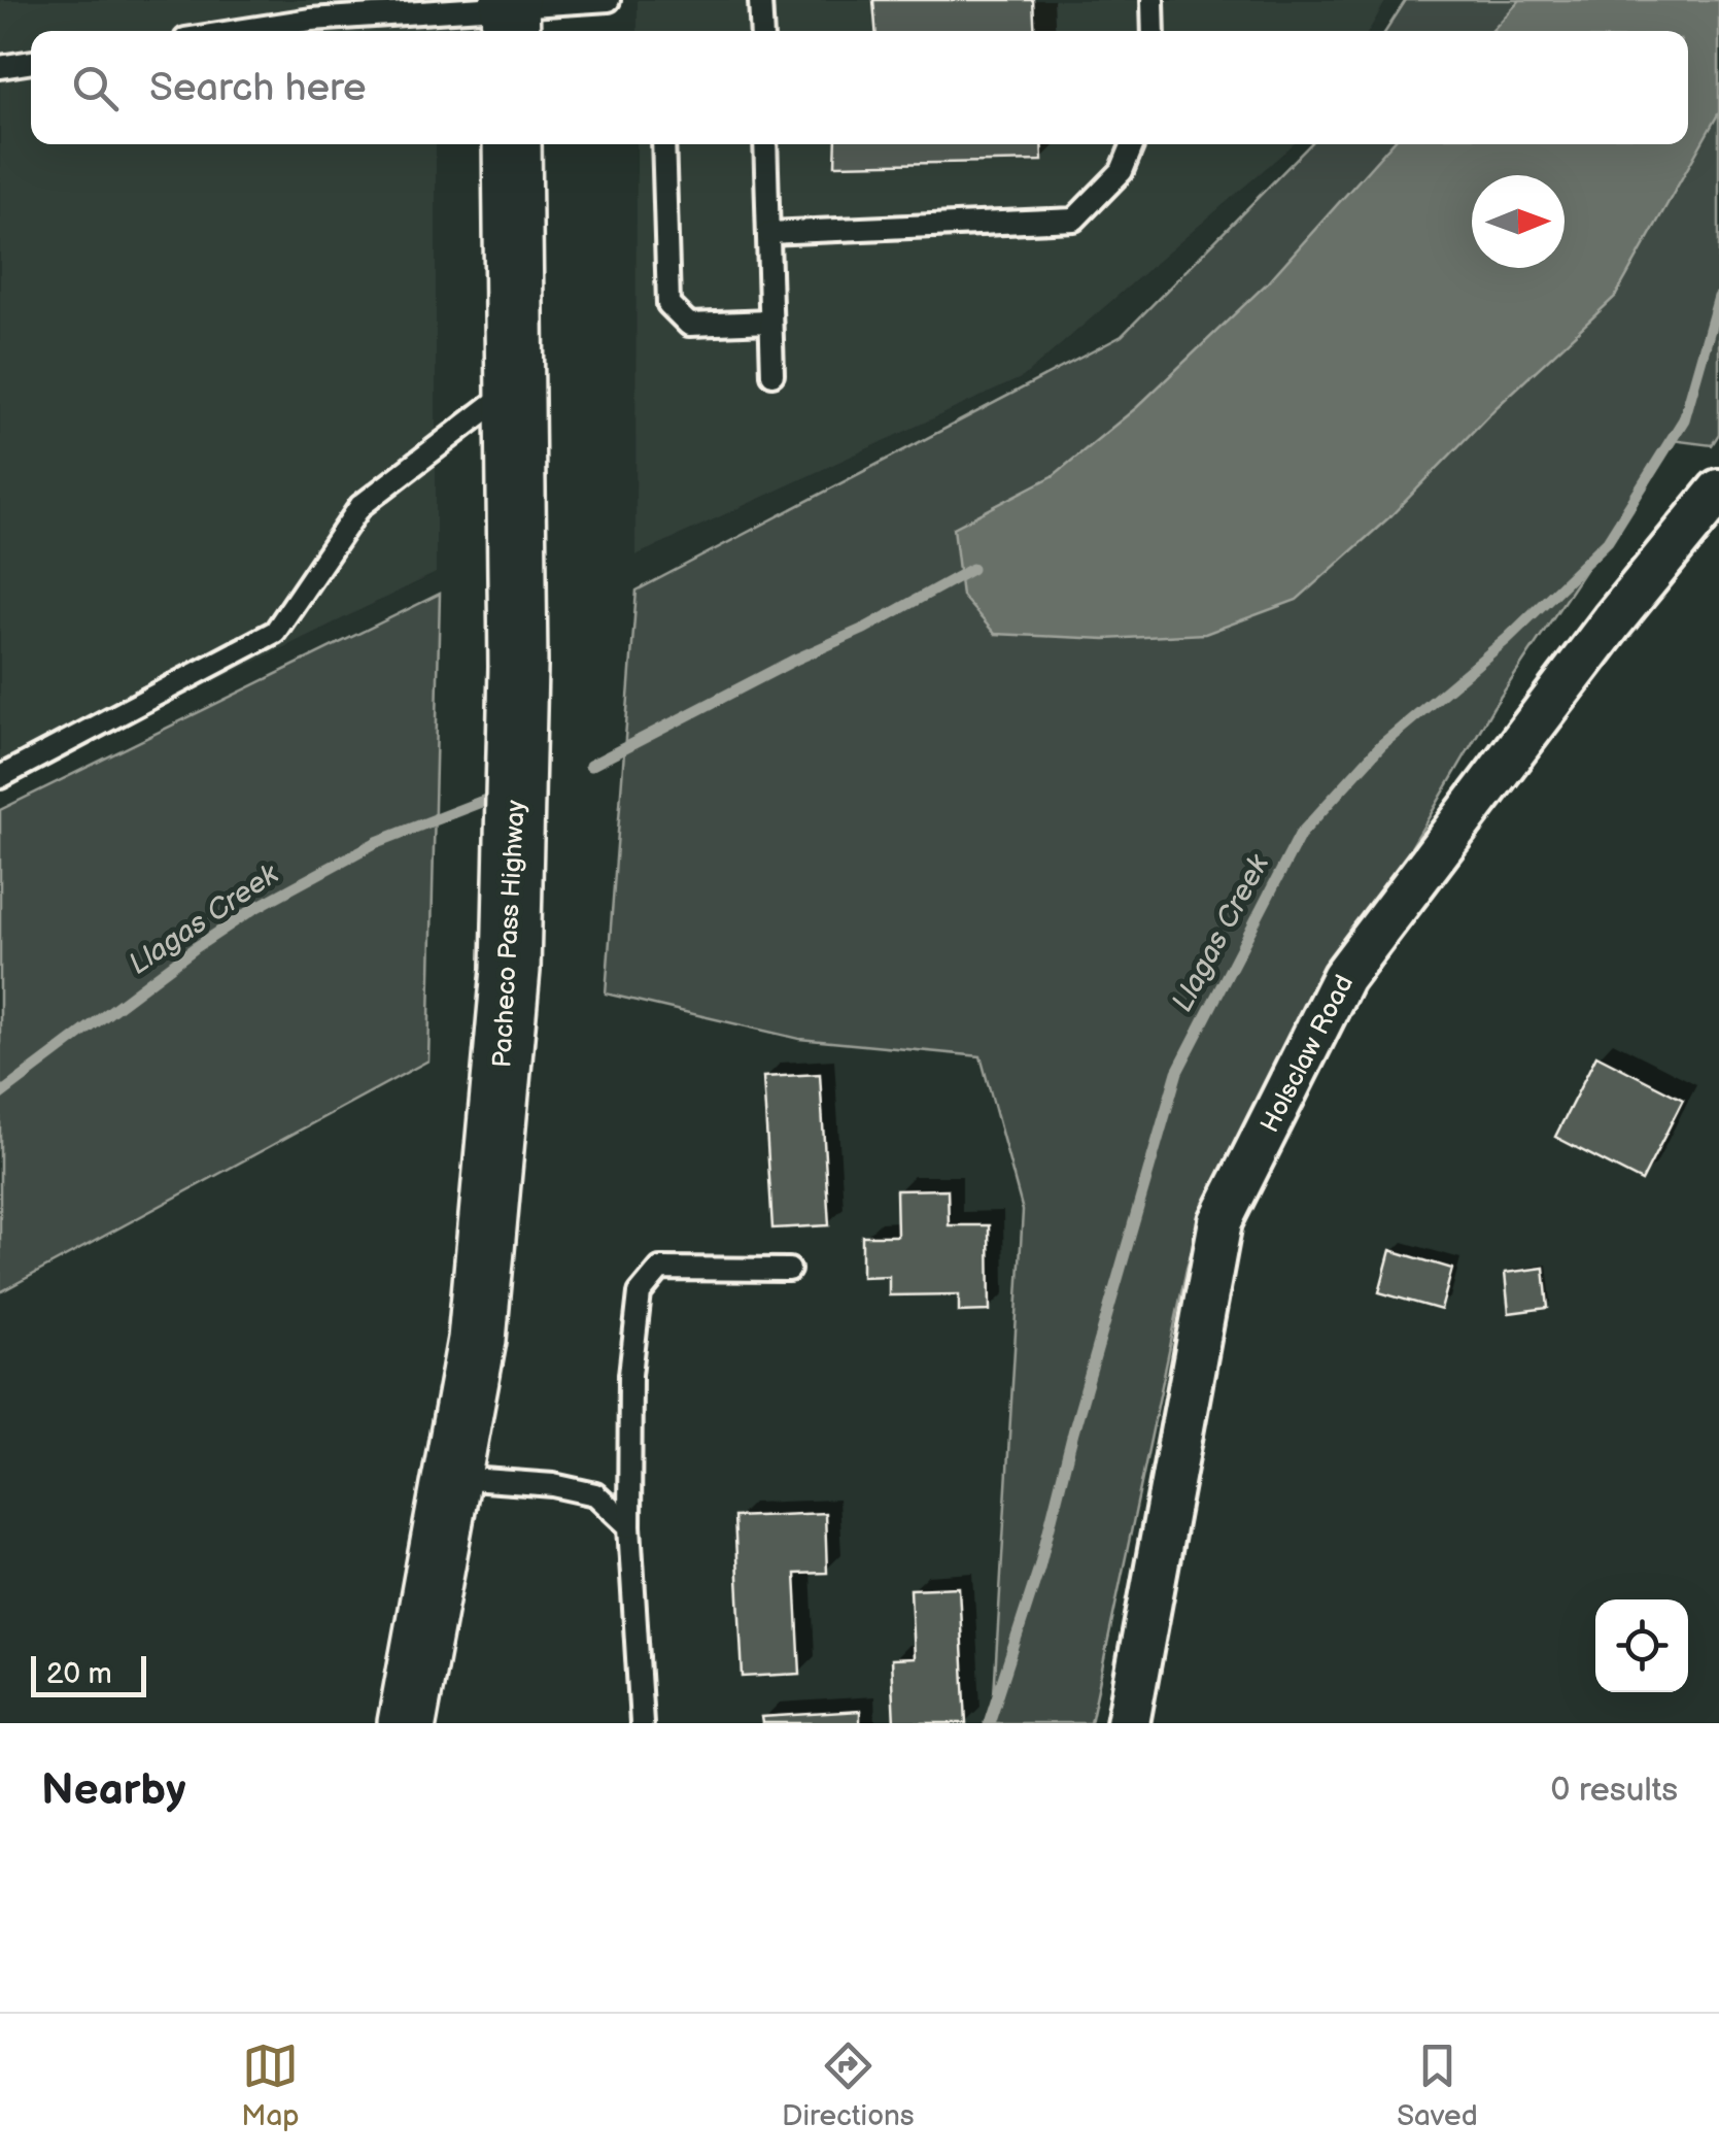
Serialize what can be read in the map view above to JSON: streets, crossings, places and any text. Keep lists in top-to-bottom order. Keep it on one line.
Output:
{"streets":{"highway":["Pacheco Pass Highway"],"street":["Holsclaw Road"]},"water":["Llagas Creek"],"scale_bar":"20 m","north":"right","page":{"search":"Search here","scale":"20 m","heading":["Nearby","0 results"],"nav":["Map","Directions","Saved"]}}
